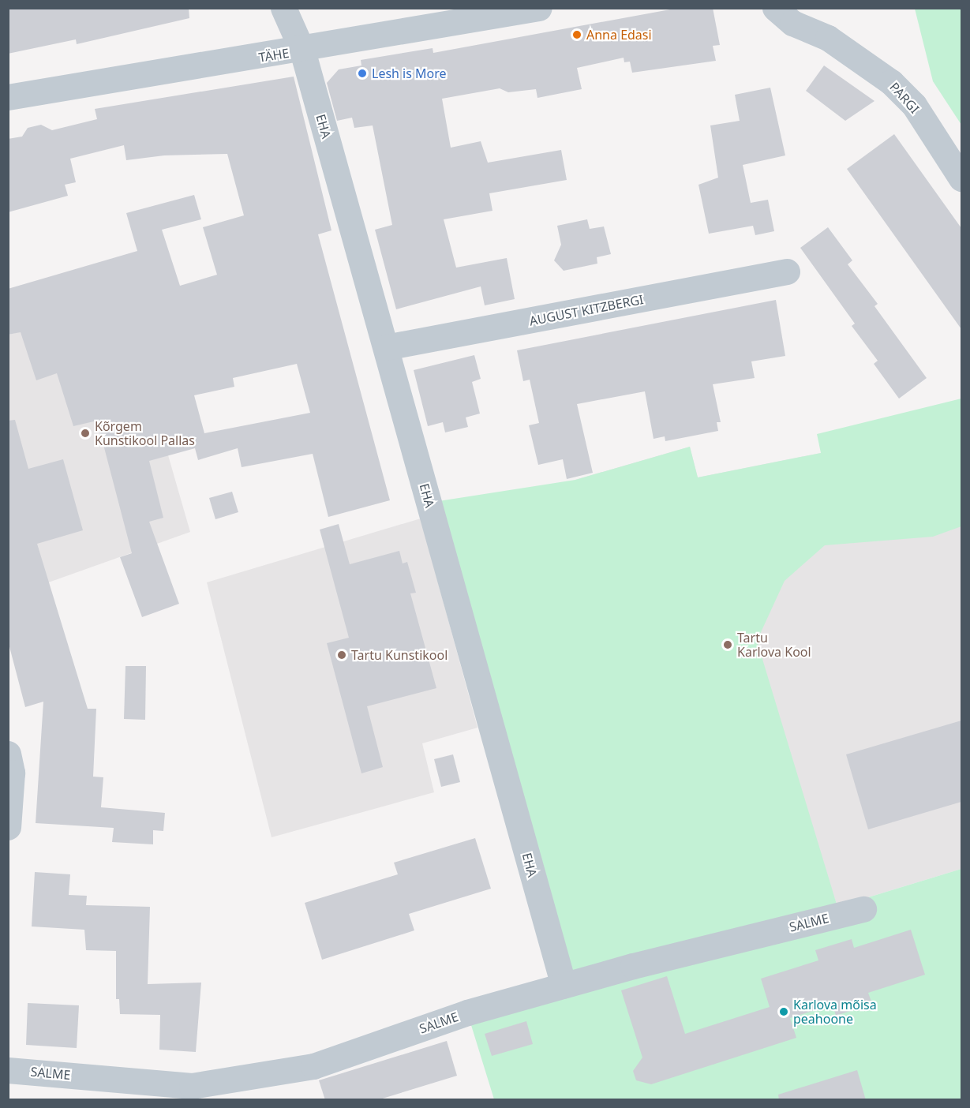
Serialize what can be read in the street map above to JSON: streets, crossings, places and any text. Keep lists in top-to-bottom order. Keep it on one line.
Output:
{"streets":{"street":["TÄHE","PARGI","EHA","AUGUST KITZBERGI","SALME"]},"crossings":[["TÄHE","EHA"],["EHA","AUGUST KITZBERGI"],["EHA","SALME"]],"places":["Anna Edasi","Lesh is More","Kõrgem Kunstikool Pallas","Tartu Karlova Kool","Tartu Kunstikool","Karlova mõisa peahoone"]}
